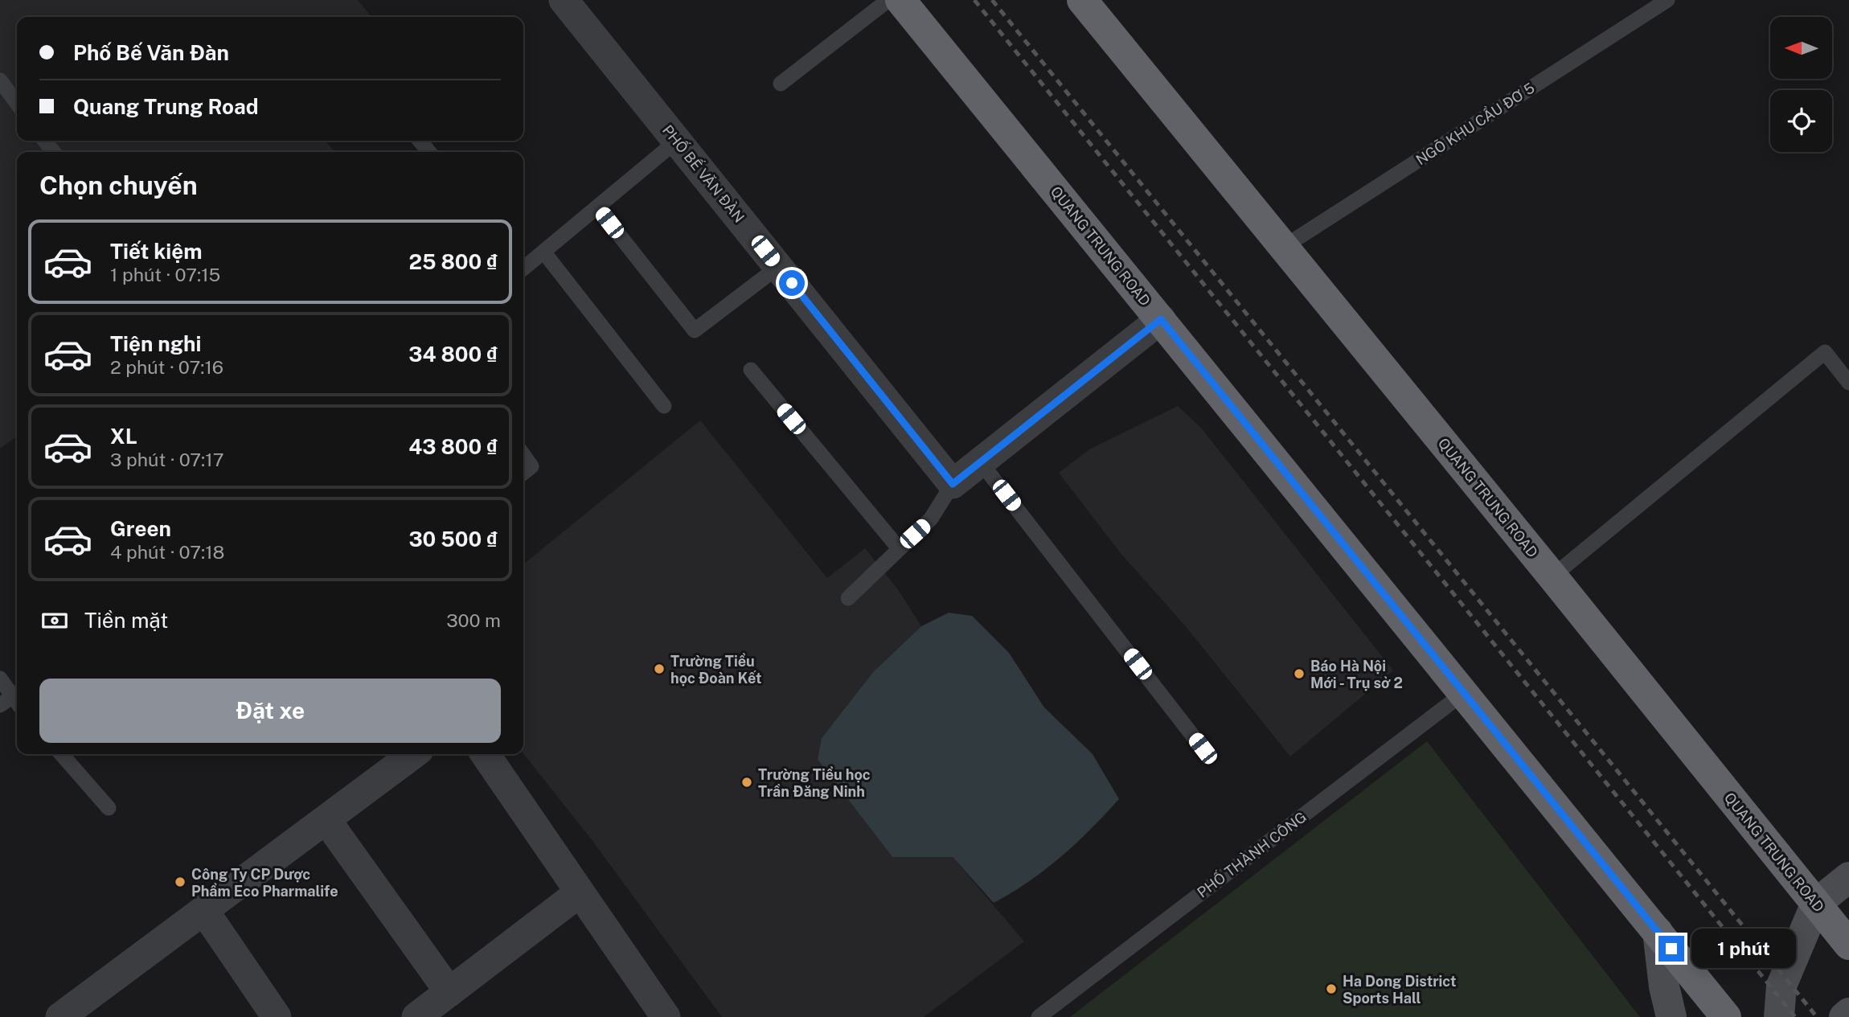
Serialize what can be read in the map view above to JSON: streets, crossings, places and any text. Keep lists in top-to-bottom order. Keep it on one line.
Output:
{"streets":{"highway":["QUANG TRUNG ROAD"],"street":["PHỐ BẾ VĂN ĐÀN"],"lane":["NGÕ KHU CẦU ĐƠ 5","PHỐ THÀNH CÔNG"]},"crossings":[["NGÕ KHU CẦU ĐƠ 5","QUANG TRUNG ROAD"],["QUANG TRUNG ROAD","PHỐ THÀNH CÔNG"]],"places":["Trường Tiểu học Đoàn Kết","Báo Hà Nội Mới - Trụ sở 2","Trường Tiểu học Trần Đăng Ninh","Công Ty CP Dược Phẩm Eco Pharmalife","Ha Dong District Sports Hall"],"north":"left","page":{"banner":["Phố Bế Văn Đàn","Quang Trung Road"],"heading":"Chọn chuyến","list":[{"name":"Tiết kiệm","note":"1 phút · 07:15","value":"25 800 ₫"},{"name":"Tiện nghi","note":"2 phút · 07:16","value":"34 800 ₫"},{"name":"XL","note":"3 phút · 07:17","value":"43 800 ₫"},{"name":"Green","note":"4 phút · 07:18","value":"30 500 ₫"}],"pay":["Tiền mặt","300 m"],"buttons":"Đặt xe","bubble":"1 phút"}}
